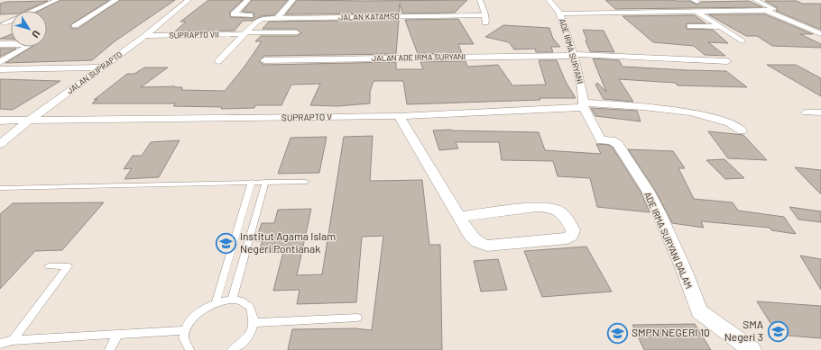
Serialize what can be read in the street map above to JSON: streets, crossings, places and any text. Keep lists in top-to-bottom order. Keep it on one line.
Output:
{"streets":{"street":["JALAN KATAMSO","SUPRAPTO VII","ADE IRMA SURYANI","JALAN ADE IRMA SURYANI","JALAN SUPRAPTO","SUPRAPTO V","ADE IRMA SURYANI DALAM"]},"crossings":[["JALAN KATAMSO","SUPRAPTO VII"],["SUPRAPTO VII","JALAN SUPRAPTO"],["ADE IRMA SURYANI","JALAN ADE IRMA SURYANI"],["ADE IRMA SURYANI","SUPRAPTO V"],["ADE IRMA SURYANI","ADE IRMA SURYANI DALAM"],["JALAN SUPRAPTO","SUPRAPTO V"],["SUPRAPTO V","ADE IRMA SURYANI DALAM"]],"places":{"school or university":["Institut Agama Islam Negeri Pontianak","SMA Negeri 3","SMPN NEGERI 10"]},"north":"bottom right"}
